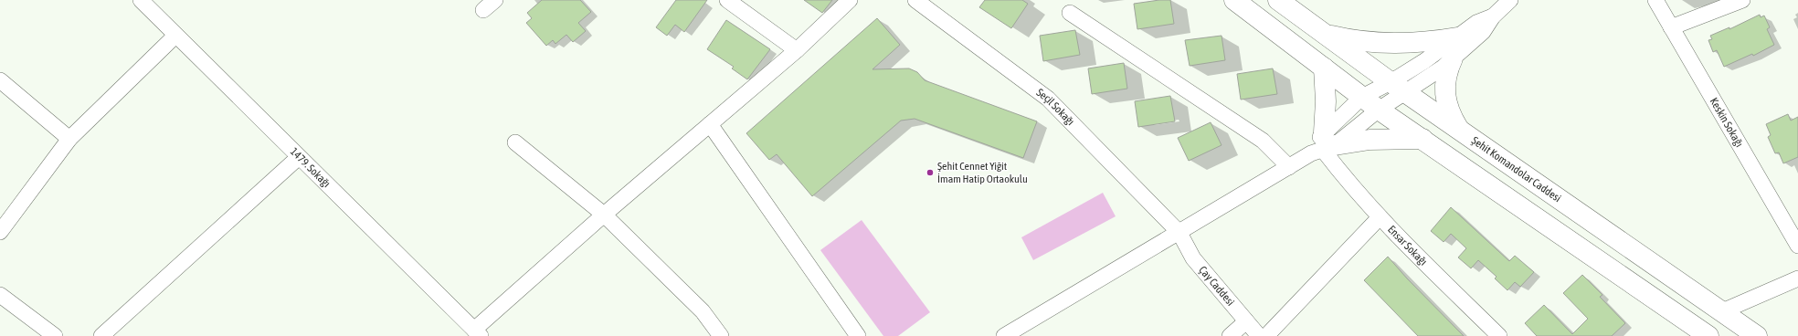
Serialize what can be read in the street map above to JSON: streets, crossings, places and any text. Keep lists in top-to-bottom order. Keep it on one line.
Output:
{"streets":{"main road":["Şehit Komandolar Caddesi"],"street":["Seçil Sokağı","Keskin Sokağı","1479. Sokağı","Ensar Sokağı","Çay Caddesi"]},"crossings":[["Seçil Sokağı","Çay Caddesi"]],"places":["Şehit Cennet Yiğit İmam Hatip Ortaokulu"]}
